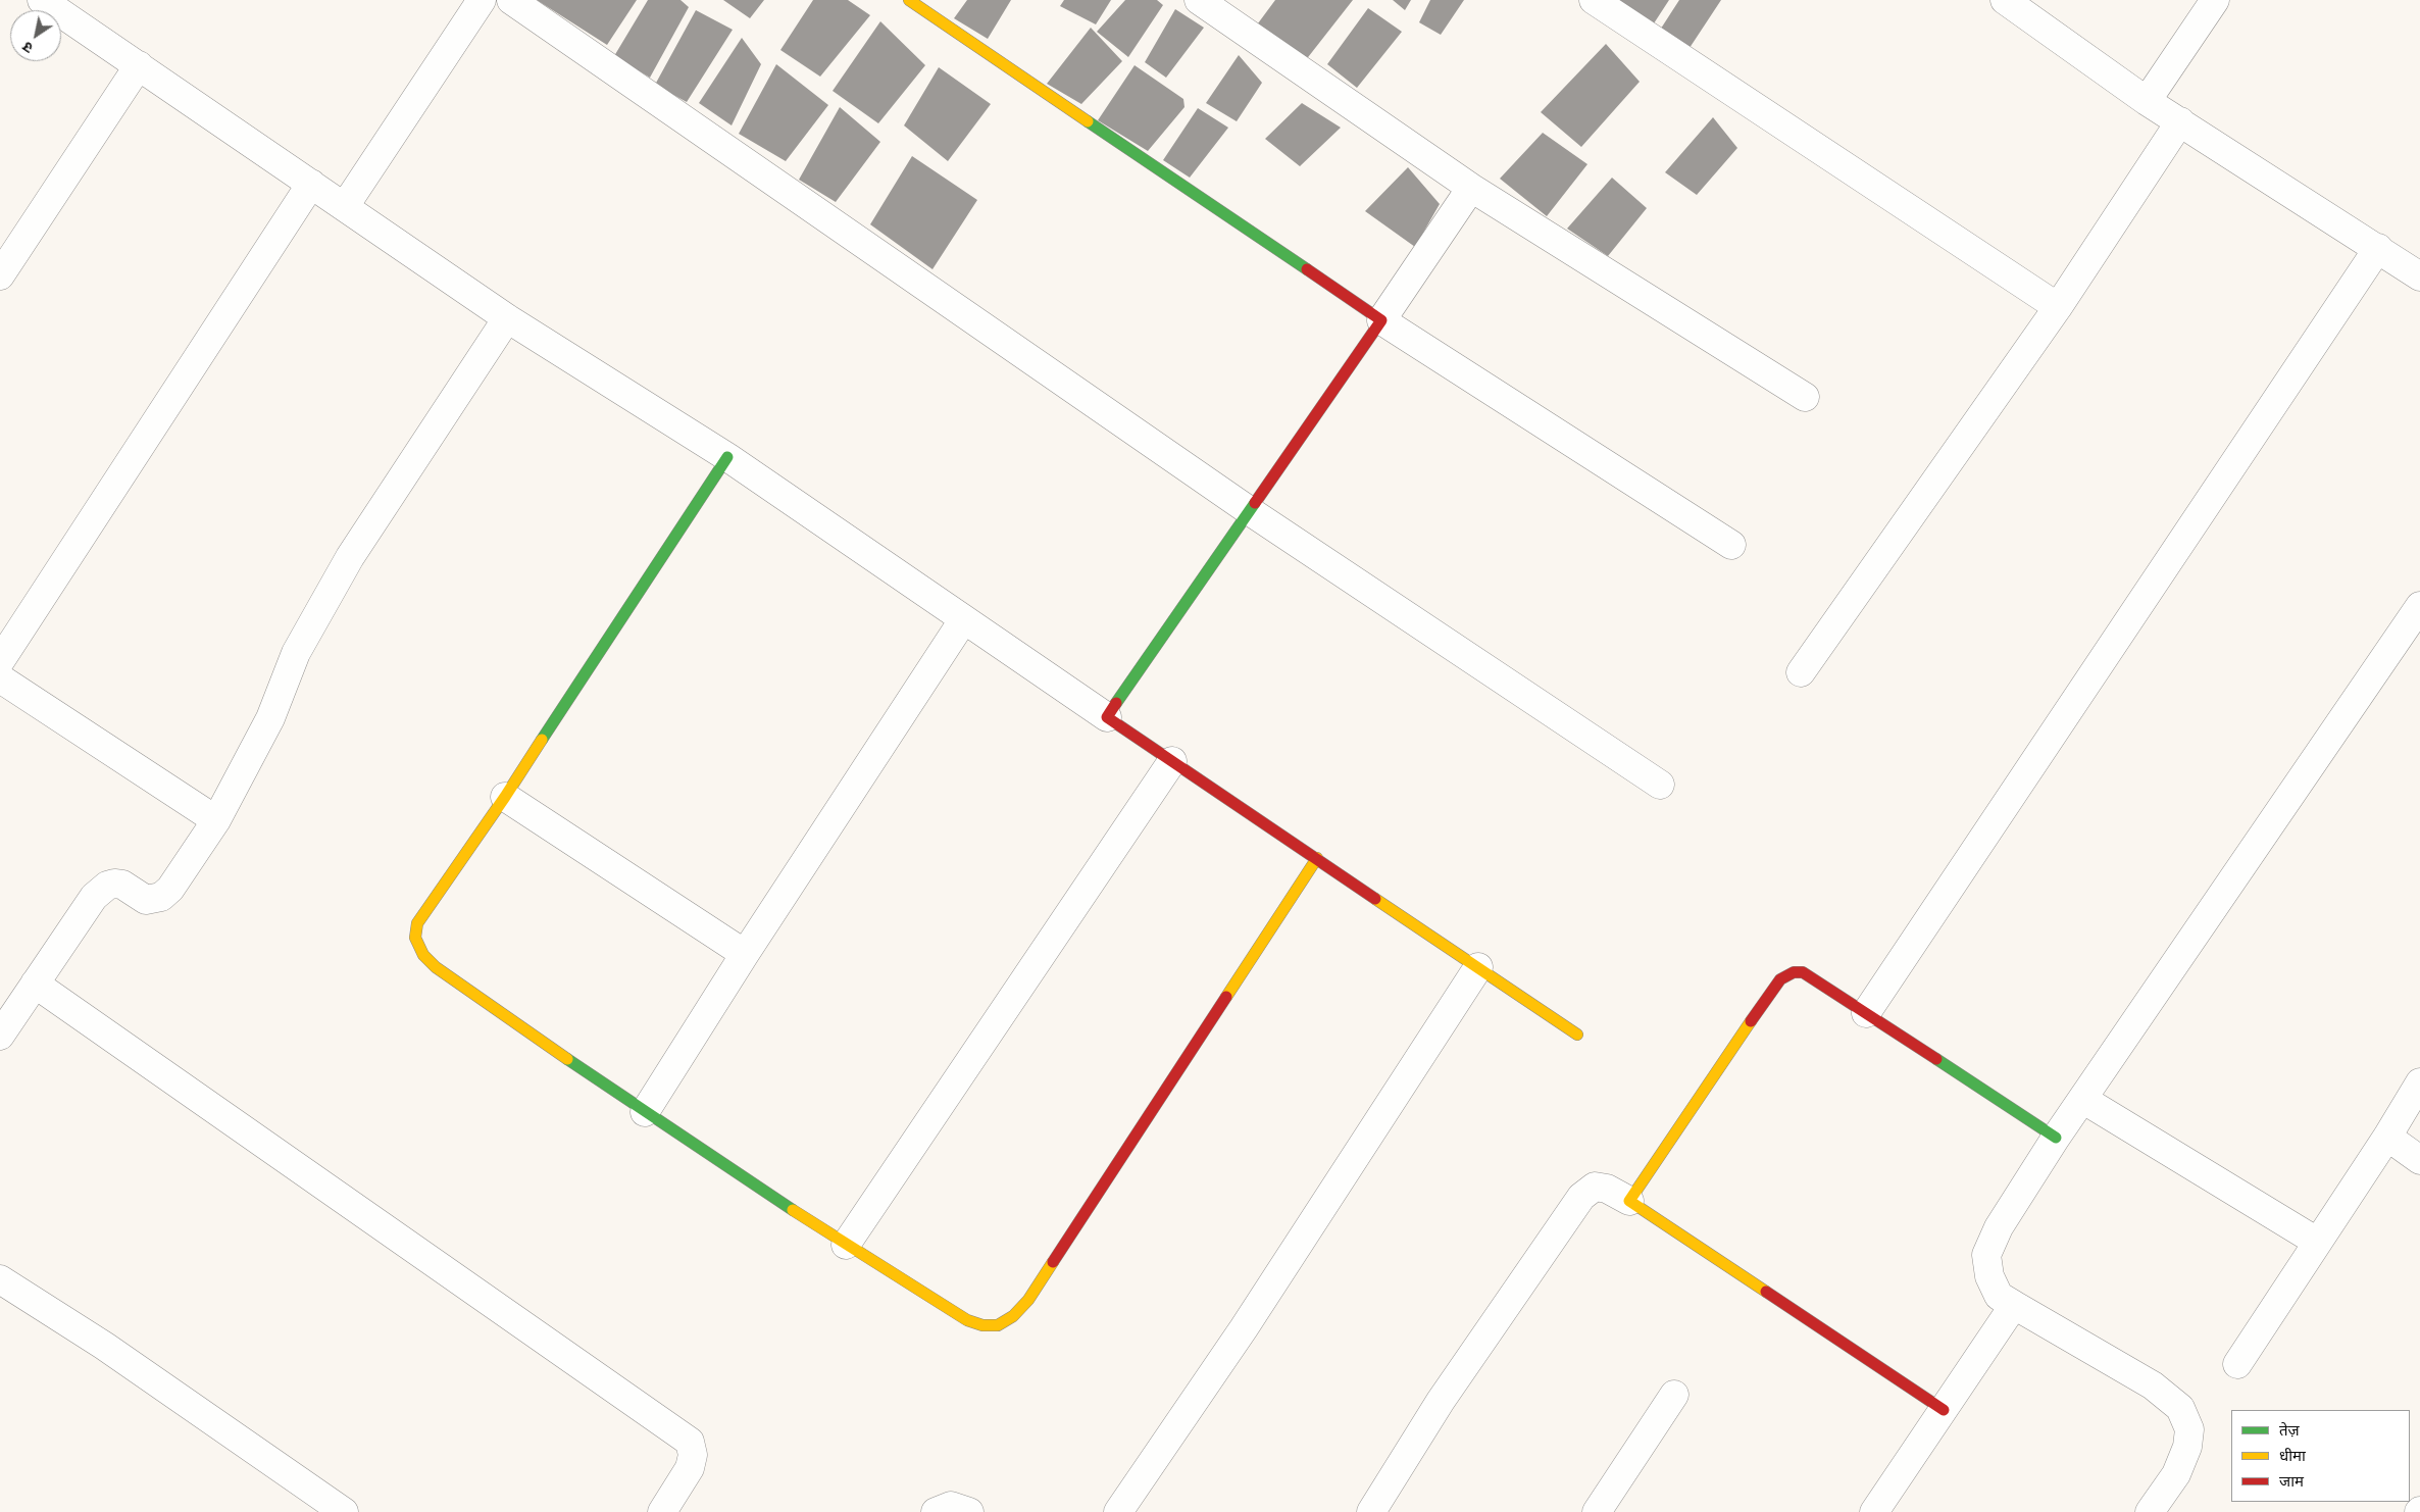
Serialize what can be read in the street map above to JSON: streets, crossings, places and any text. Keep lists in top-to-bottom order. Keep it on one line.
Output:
{"legend":["तेज़","धीमा","जाम"],"north":"bottom left"}
